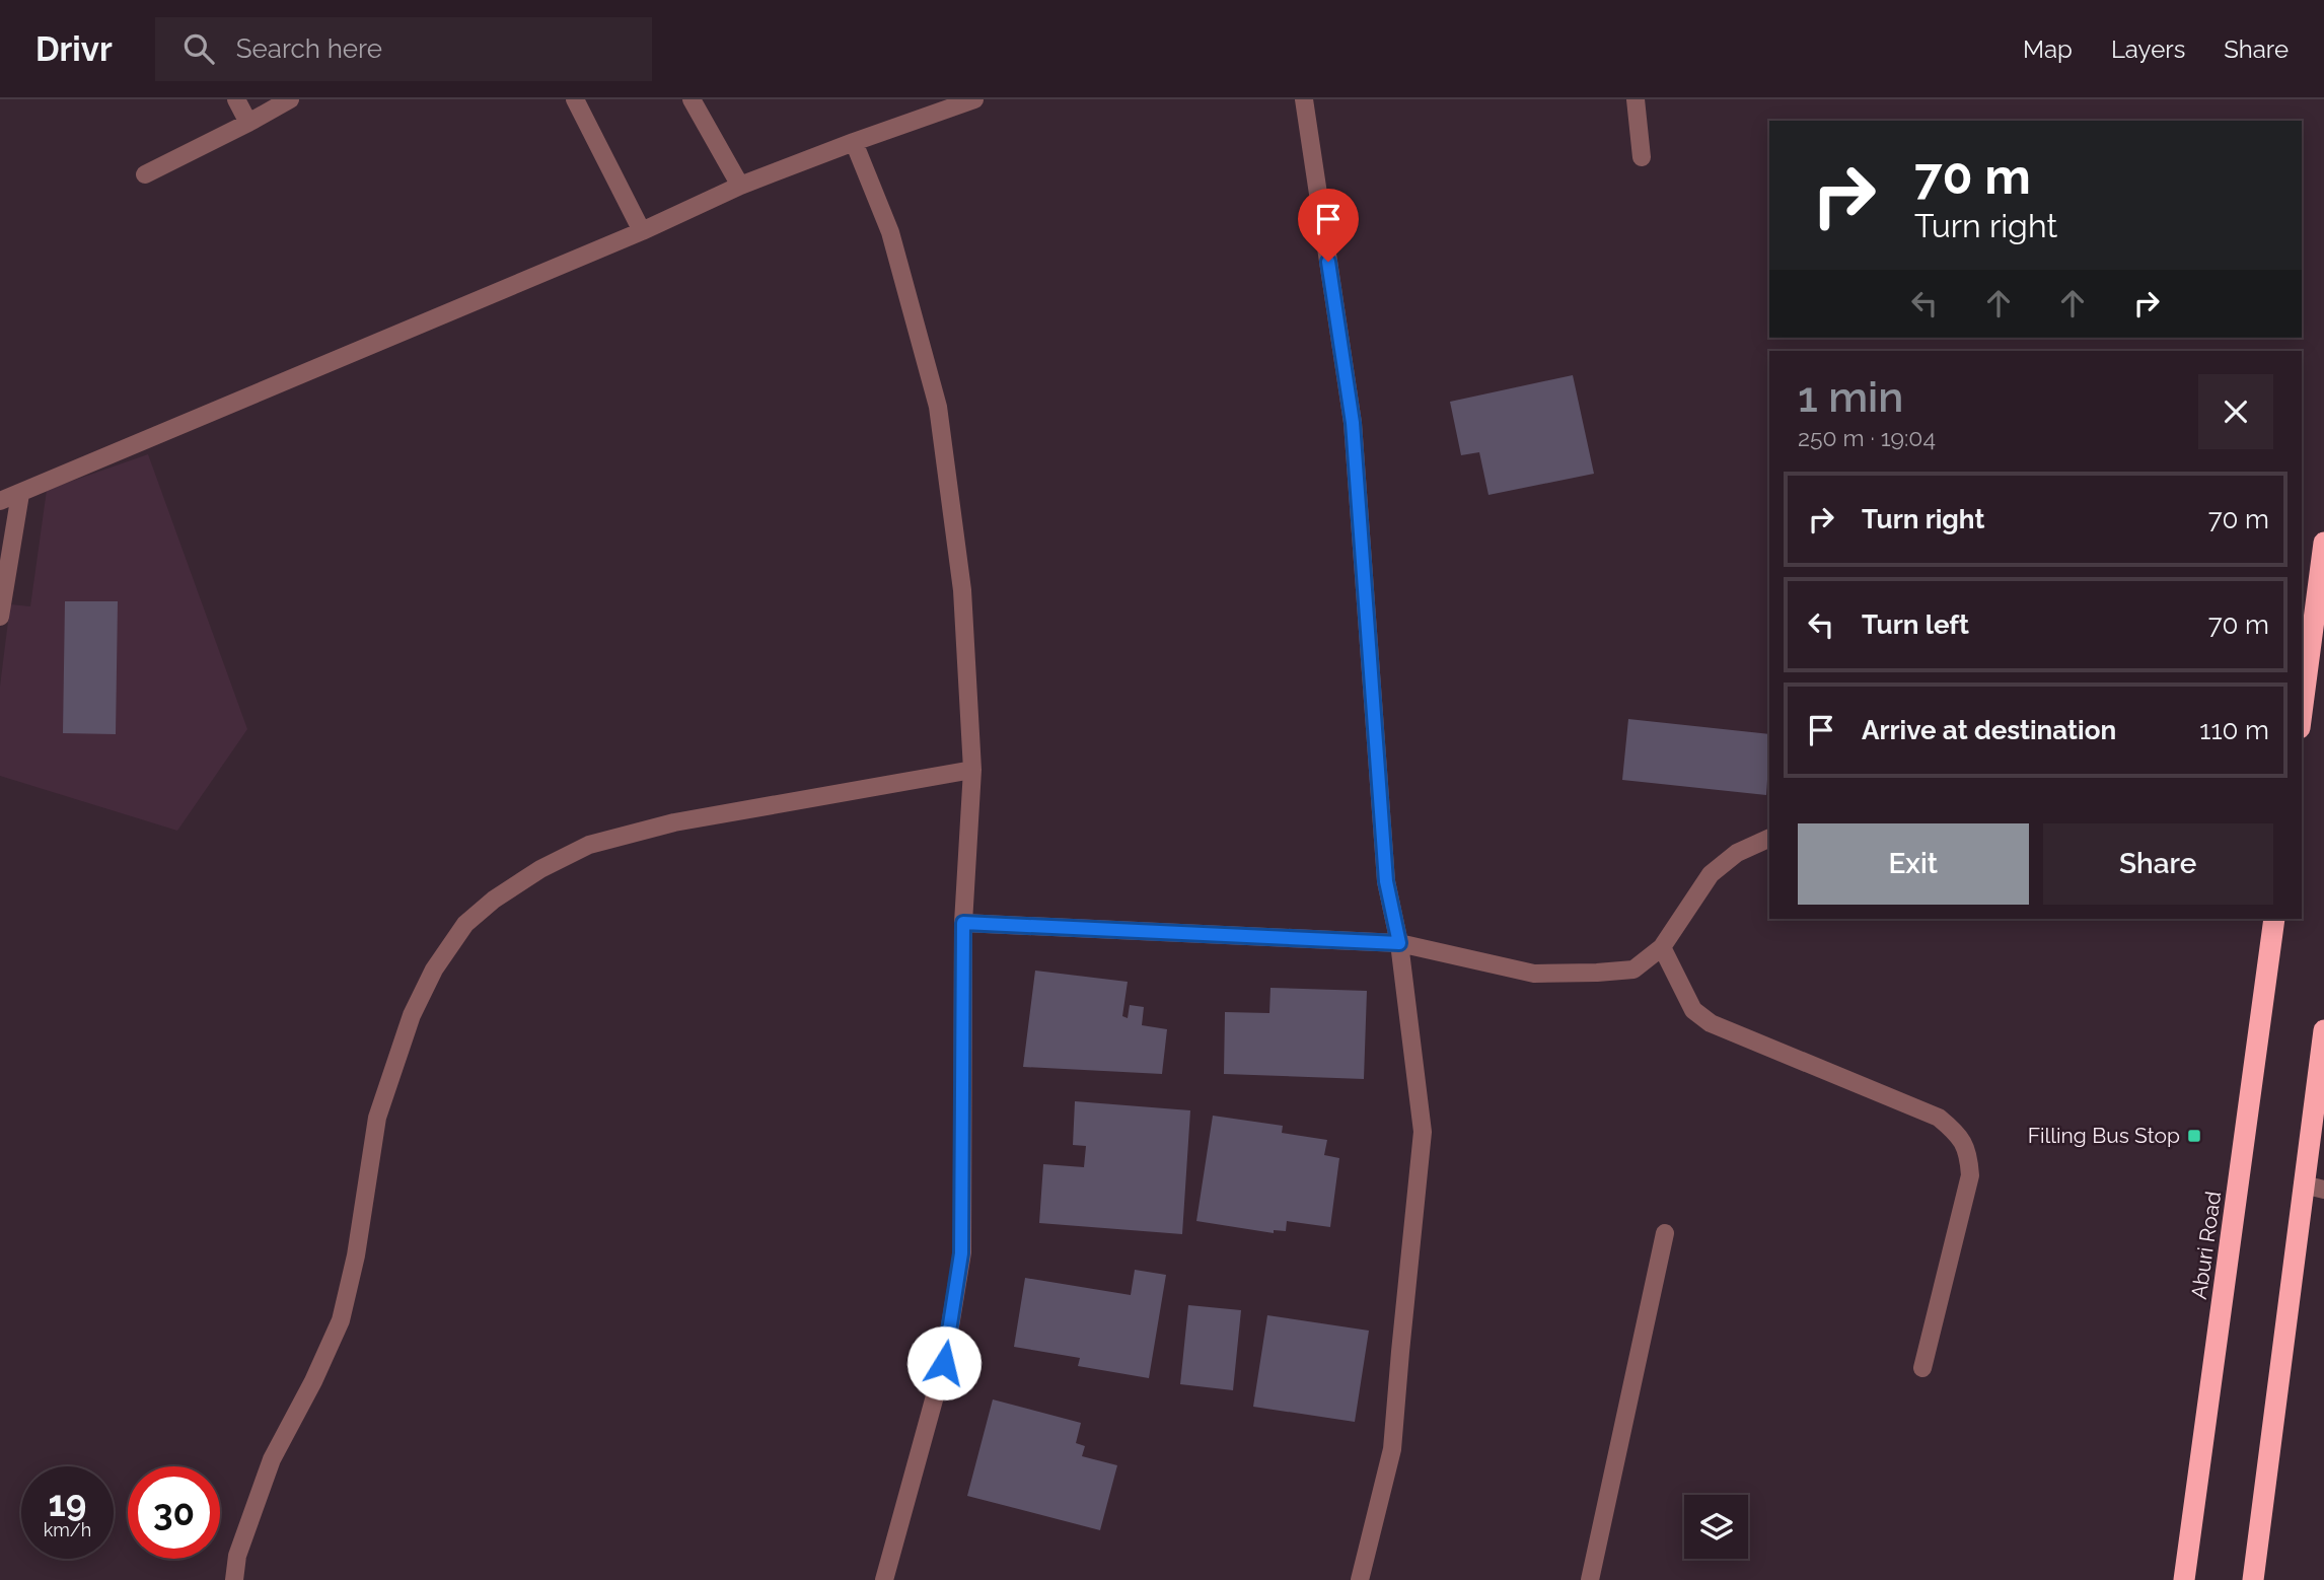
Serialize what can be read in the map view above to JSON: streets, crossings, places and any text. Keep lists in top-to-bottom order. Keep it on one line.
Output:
{"streets":{"highway":["Aburi Road"]},"places":{"transit":["Filling Bus Stop"]},"page":{"header":"Drivr","search":"Search here","nav":["Map","Layers","Share"],"turn":["70 m","Turn right"],"heading":["1 min","250 m · 19:04"],"list":[{"name":"Turn right","value":"70 m"},{"name":"Turn left","value":"70 m"},{"name":"Arrive at destination","value":"110 m"}],"buttons":["Exit","Share"],"speed":"19 km/h","limit":"30"}}
